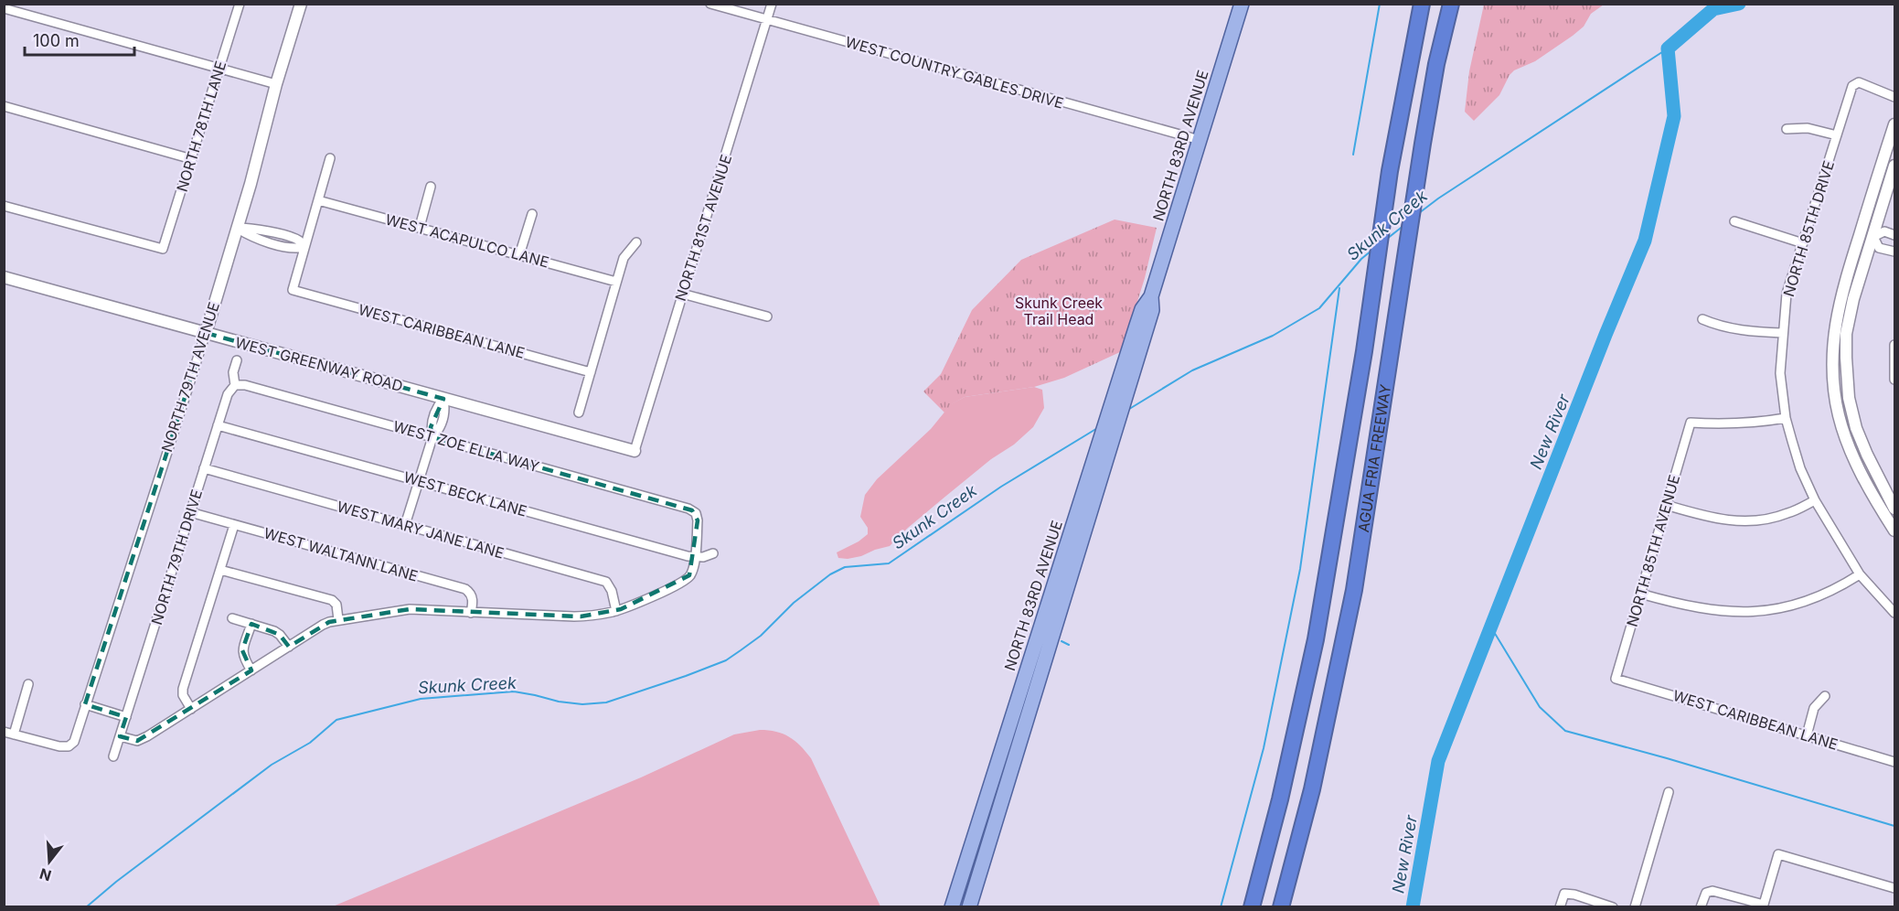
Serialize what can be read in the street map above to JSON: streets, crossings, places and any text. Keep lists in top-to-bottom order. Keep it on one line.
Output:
{"streets":{"highway":["AGUA FRIA FREEWAY"],"main road":["NORTH 83RD AVENUE"],"street":["WEST COUNTRY GABLES DRIVE","NORTH 78TH LANE","NORTH 81ST AVENUE","NORTH 85TH DRIVE","WEST ACAPULCO LANE","WEST CARIBBEAN LANE","WEST GREENWAY ROAD","NORTH 79TH AVENUE","WEST ZOE ELLA WAY","WEST BECK LANE","WEST MARY JANE LANE","NORTH 85TH AVENUE","WEST WALTANN LANE","NORTH 79TH DRIVE"]},"crossings":[["WEST COUNTRY GABLES DRIVE","NORTH 83RD AVENUE"],["WEST COUNTRY GABLES DRIVE","NORTH 81ST AVENUE"],["NORTH 81ST AVENUE","WEST GREENWAY ROAD"],["NORTH 85TH DRIVE","NORTH 85TH AVENUE"],["WEST CARIBBEAN LANE","NORTH 85TH AVENUE"],["WEST GREENWAY ROAD","NORTH 79TH AVENUE"],["WEST ZOE ELLA WAY","WEST BECK LANE"],["WEST ZOE ELLA WAY","NORTH 79TH DRIVE"],["WEST BECK LANE","NORTH 79TH DRIVE"],["WEST MARY JANE LANE","NORTH 79TH DRIVE"],["WEST WALTANN LANE","NORTH 79TH DRIVE"]],"water":["Skunk Creek","New River"],"parks":["Skunk Creek Trail Head"],"scale_bar":"100 m","north":"bottom"}
